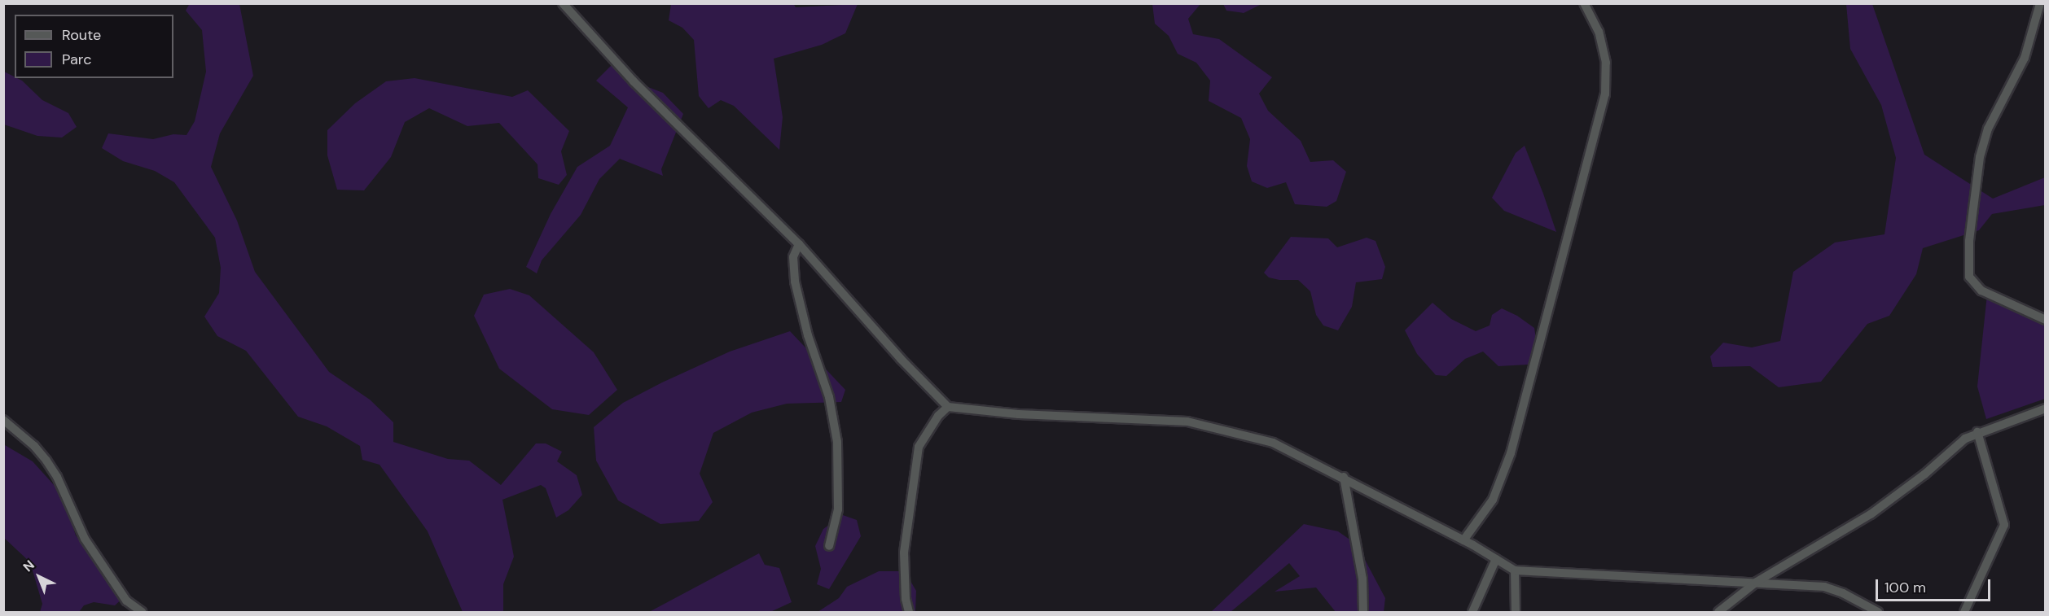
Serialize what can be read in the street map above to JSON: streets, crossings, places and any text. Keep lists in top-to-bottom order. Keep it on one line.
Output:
{"legend":["Route","Parc"],"scale_bar":"100 m","north":"top left"}
